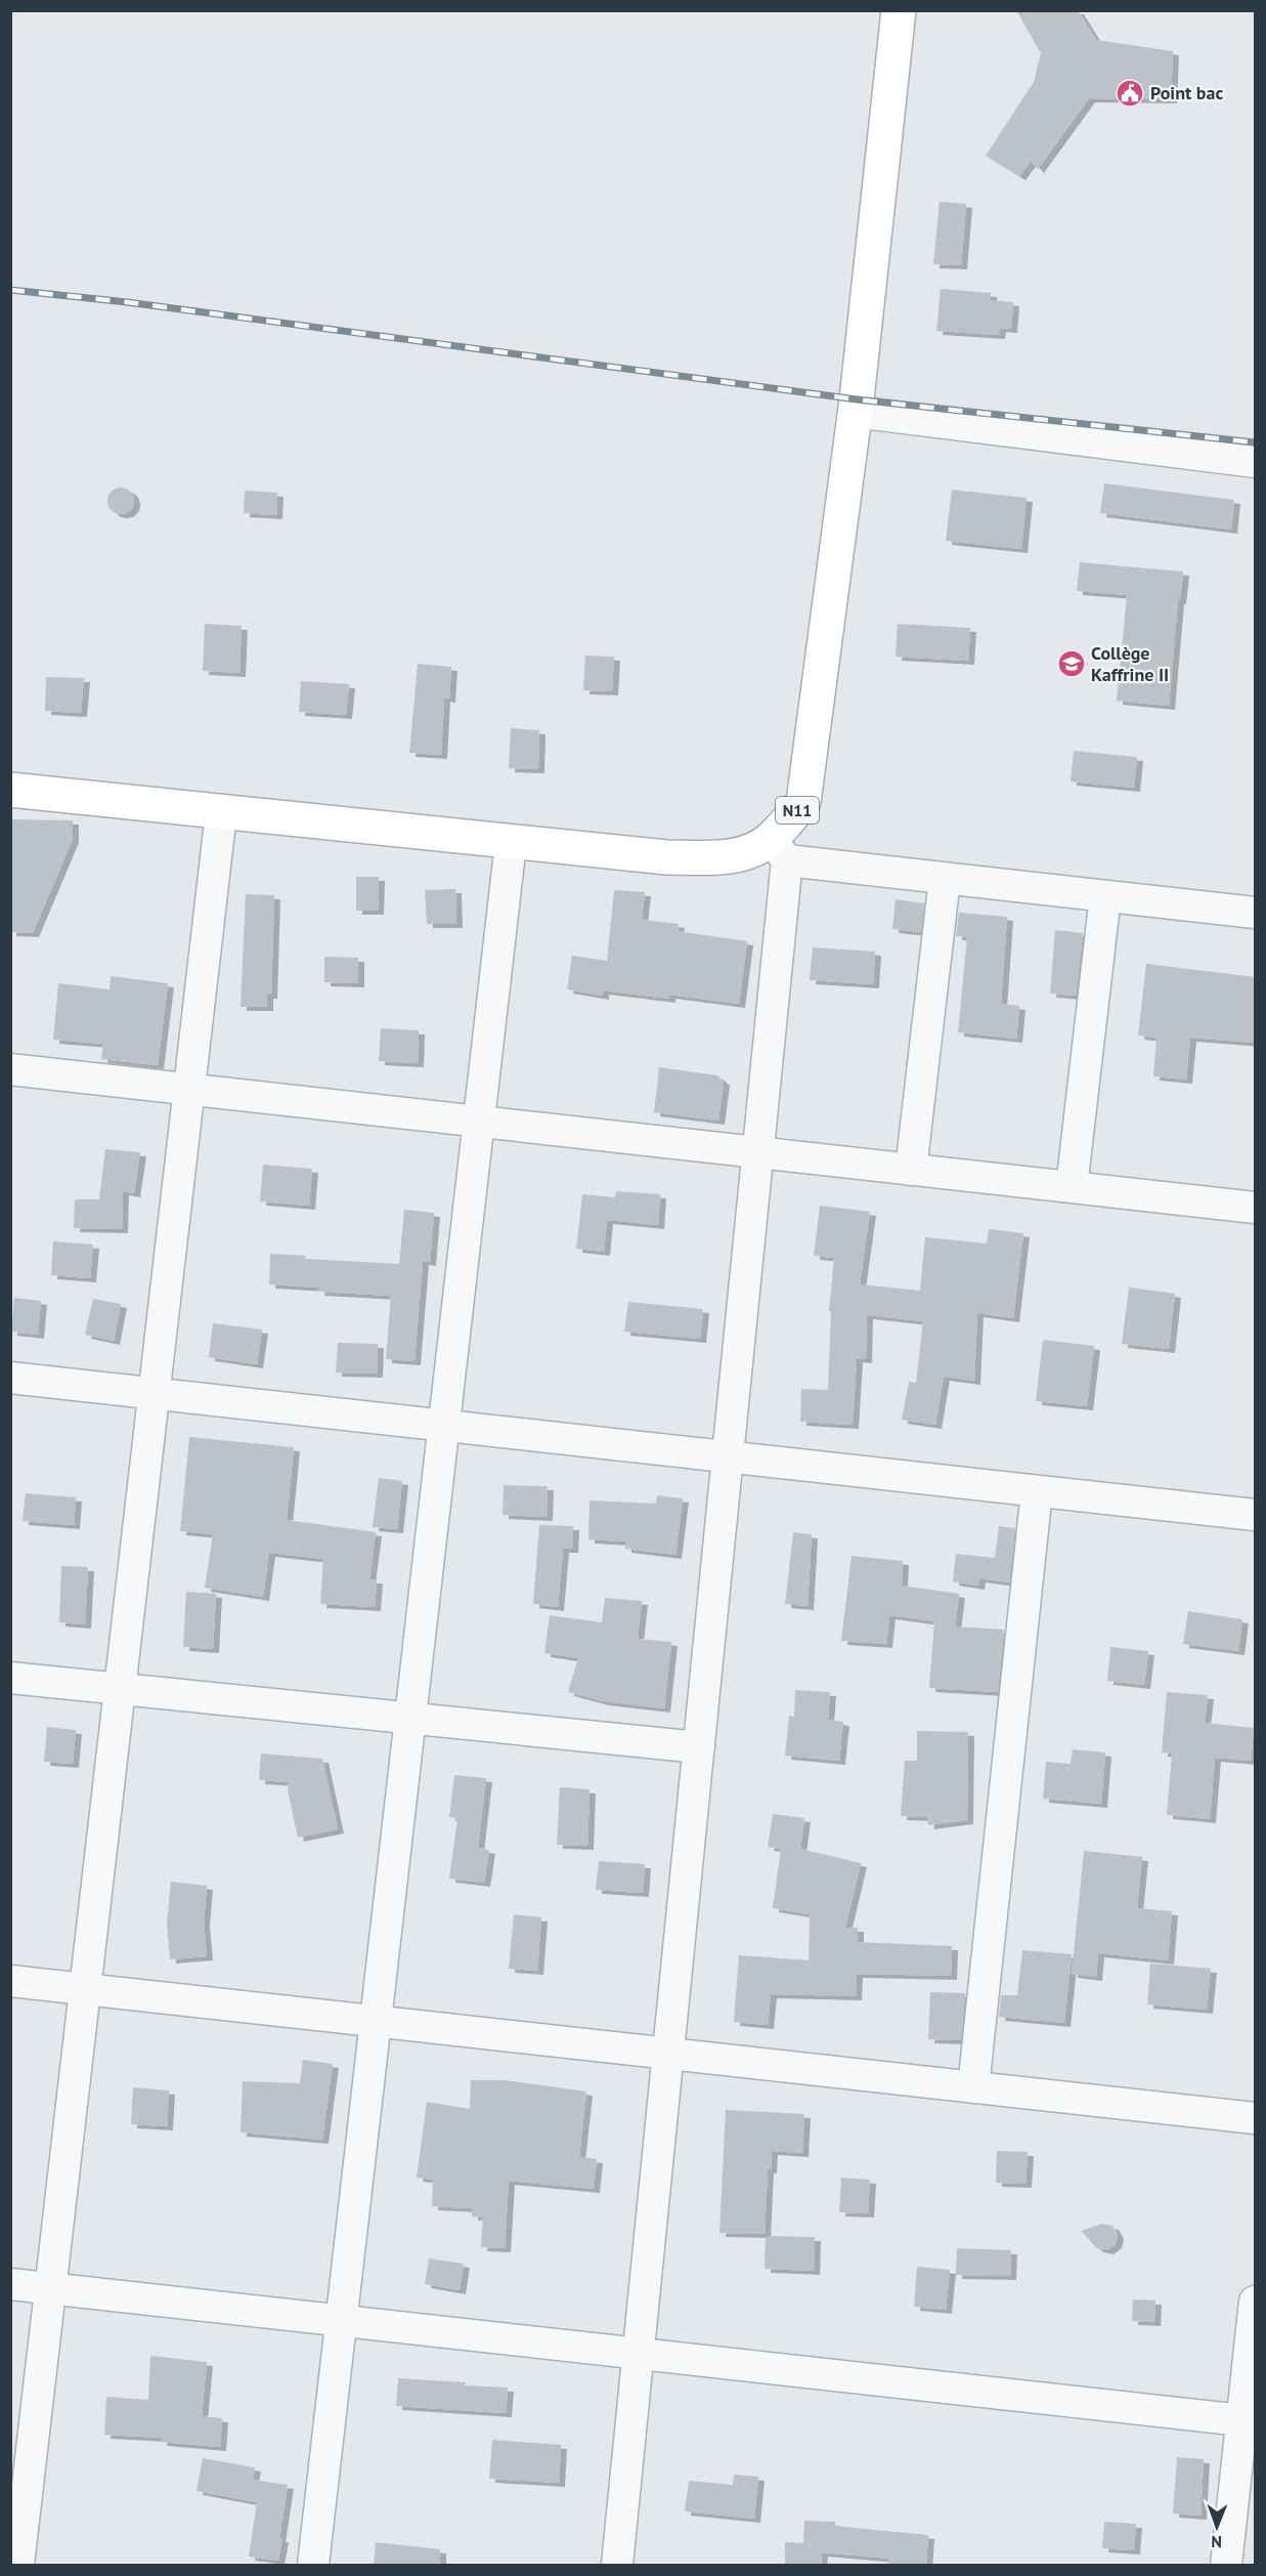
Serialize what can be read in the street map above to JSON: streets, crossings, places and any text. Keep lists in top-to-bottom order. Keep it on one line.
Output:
{"streets":{"main road":["N11"]},"places":{"public building":["Point bac"],"school or university":["Collège Kaffrine II"]},"north":"bottom"}
